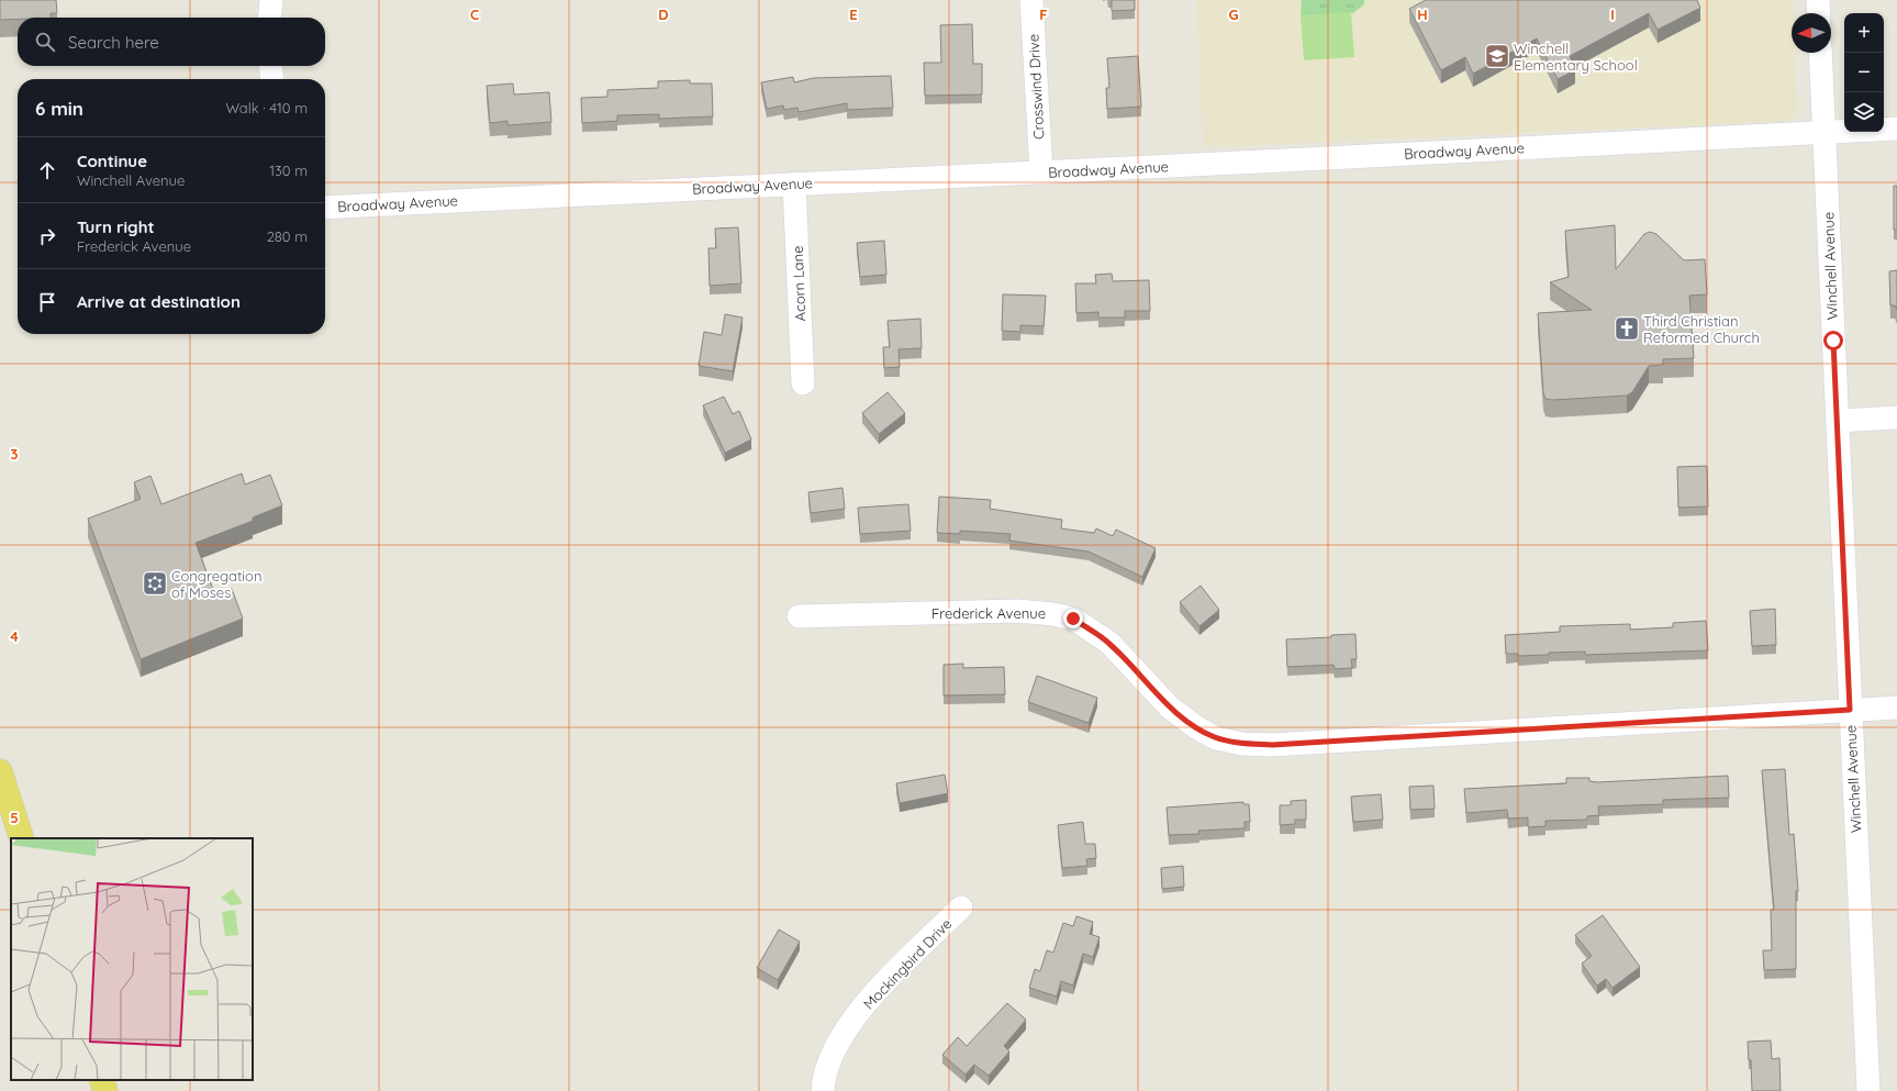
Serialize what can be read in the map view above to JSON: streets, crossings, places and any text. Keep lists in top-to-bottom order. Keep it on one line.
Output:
{"streets":{"street":["Crosswind Drive","Broadway Avenue","Winchell Avenue","Acorn Lane","Frederick Avenue","Mockingbird Drive"]},"crossings":[["Crosswind Drive","Broadway Avenue"],["Broadway Avenue","Winchell Avenue"],["Broadway Avenue","Acorn Lane"],["Winchell Avenue","Frederick Avenue"]],"places":{"school or university":["Winchell Elementary School"],"church":["Third Christian Reformed Church"],"synagogue":["Congregation of Moses"]},"north":"left","page":{"map_buttons":["+","−"],"search":"Search here","heading":["6 min","Walk · 410 m"],"list":[["Continue","Winchell Avenue","130 m"],["Turn right","Frederick Avenue","280 m"],"Arrive at destination"]},"grid":{"columns":["C","D","E","F","G","H","I"],"rows":["3","4","5"]}}
